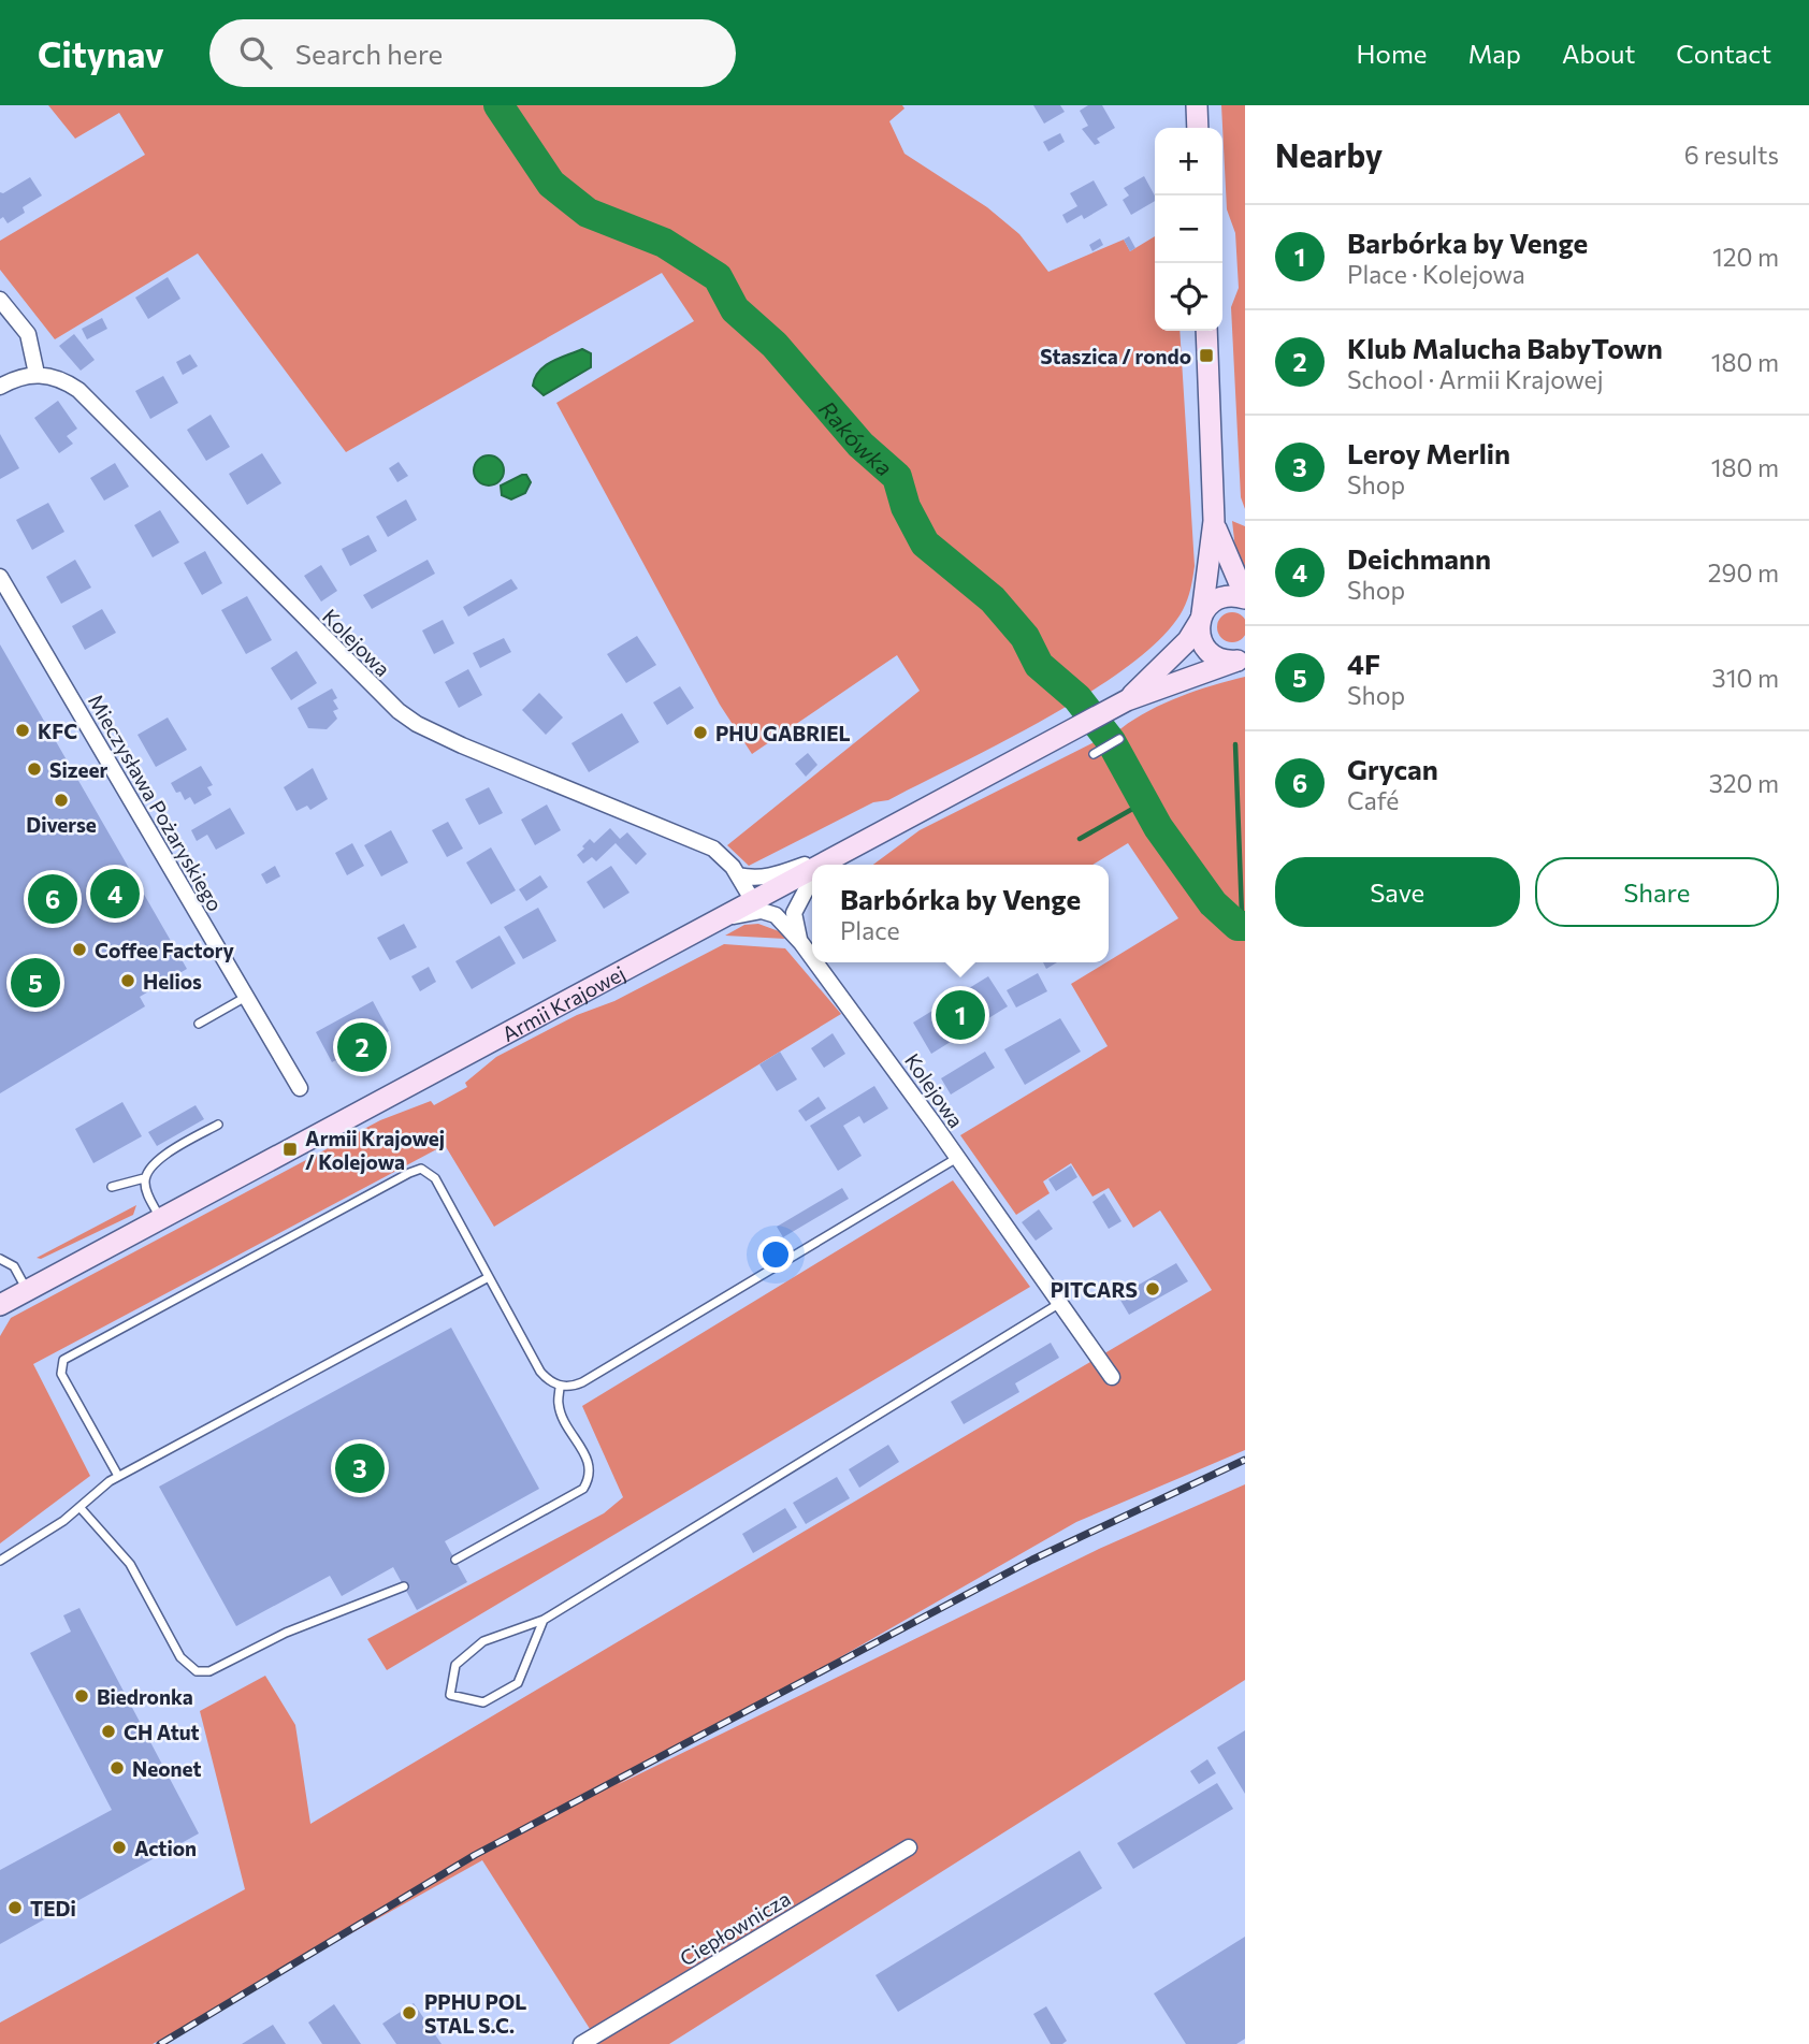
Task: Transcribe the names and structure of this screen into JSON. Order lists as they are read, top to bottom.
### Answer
{
  "streets": {
    "street": [
      "Kolejowa",
      "Mieczysława Pożaryskiego",
      "Armii Krajowej",
      "Ciepłownicza"
    ]
  },
  "crossings": [
    ["Kolejowa", "Armii Krajowej"]
  ],
  "water": ["Rakówka"],
  "places": {
    "transit": ["Staszica / rondo", "Armii Krajowej / Kolejowa"],
    "other": [
      "KFC",
      "PHU GABRIEL",
      "Sizeer",
      "Diverse",
      "Coffee Factory",
      "Helios",
      "PITCARS",
      "Biedronka",
      "CH Atut",
      "Neonet",
      "Action",
      "TEDi",
      "PPHU POL STAL S.C."
    ]
  },
  "page": {
    "header": "Citynav",
    "search": "Search here",
    "nav": [
      "Home",
      "Map",
      "About",
      "Contact"
    ],
    "heading": ["Nearby", "6 results"],
    "map_buttons": ["+", "−"],
    "list": [
      {
        "mark": "1",
        "name": "Barbórka by Venge",
        "note": "Place · Kolejowa",
        "value": "120 m"
      },
      {
        "mark": "2",
        "name": "Klub Malucha BabyTown",
        "note": "School · Armii Krajowej",
        "value": "180 m"
      },
      {
        "mark": "3",
        "name": "Leroy Merlin",
        "note": "Shop",
        "value": "180 m"
      },
      {
        "mark": "4",
        "name": "Deichmann",
        "note": "Shop",
        "value": "290 m"
      },
      {
        "mark": "5",
        "name": "4F",
        "note": "Shop",
        "value": "310 m"
      },
      {
        "mark": "6",
        "name": "Grycan",
        "note": "Café",
        "value": "320 m"
      }
    ],
    "buttons": ["Save", "Share"],
    "popup": ["Barbórka by Venge", "Place"],
    "pins": [
      "4",
      "6",
      "5",
      "1",
      "2",
      "3"
    ]
  }
}
